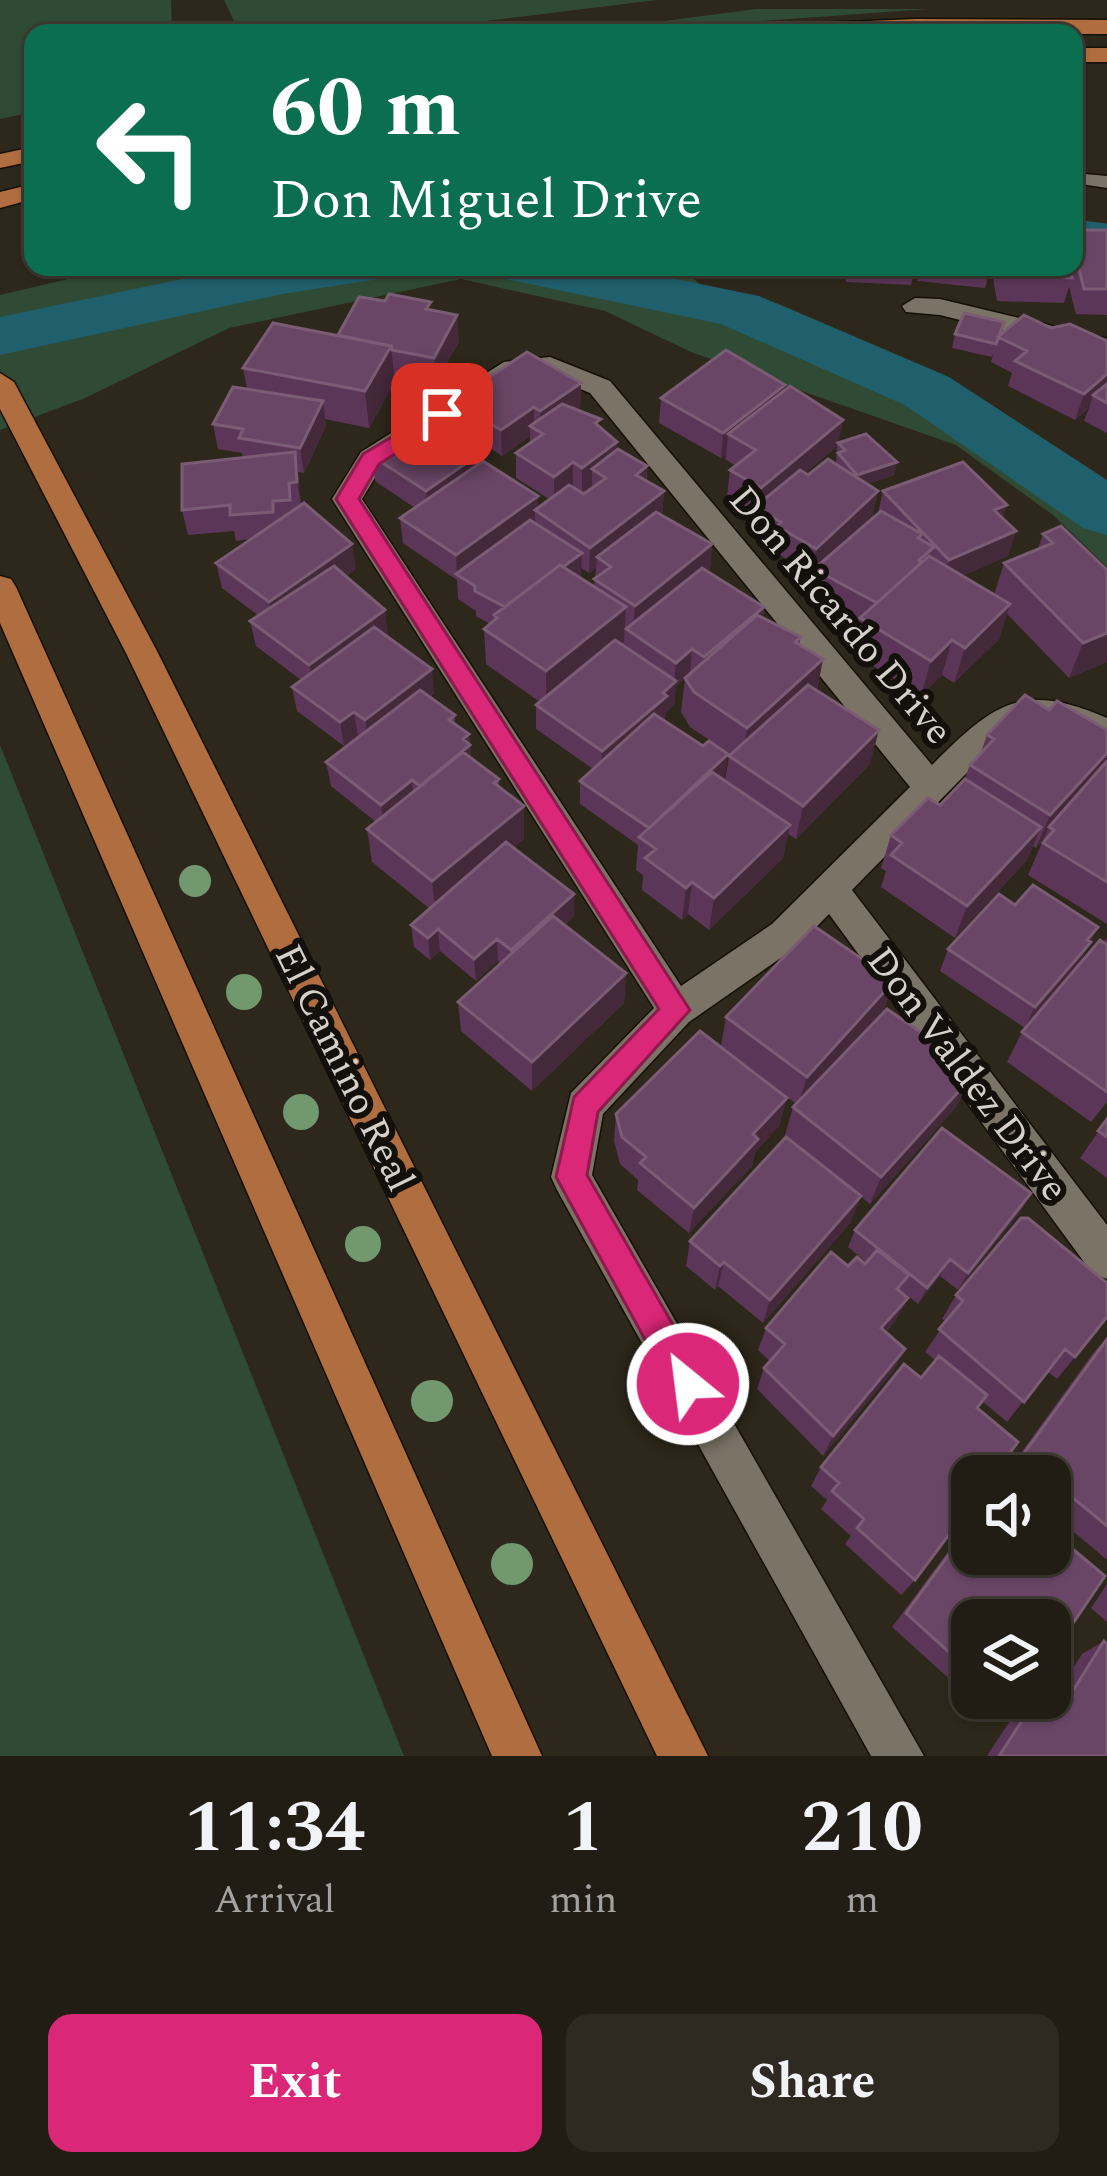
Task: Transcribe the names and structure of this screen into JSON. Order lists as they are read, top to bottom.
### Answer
{
  "streets": {
    "main road": ["El Camino Real"],
    "street": ["Don Ricardo Drive", "Don Valdez Drive"]
  },
  "page": {
    "turn": ["60 m", "Don Miguel Drive"],
    "eta": [
      "11:34",
      "Arrival",
      "1",
      "min",
      "210",
      "m"
    ],
    "buttons": ["Exit", "Share"]
  }
}
